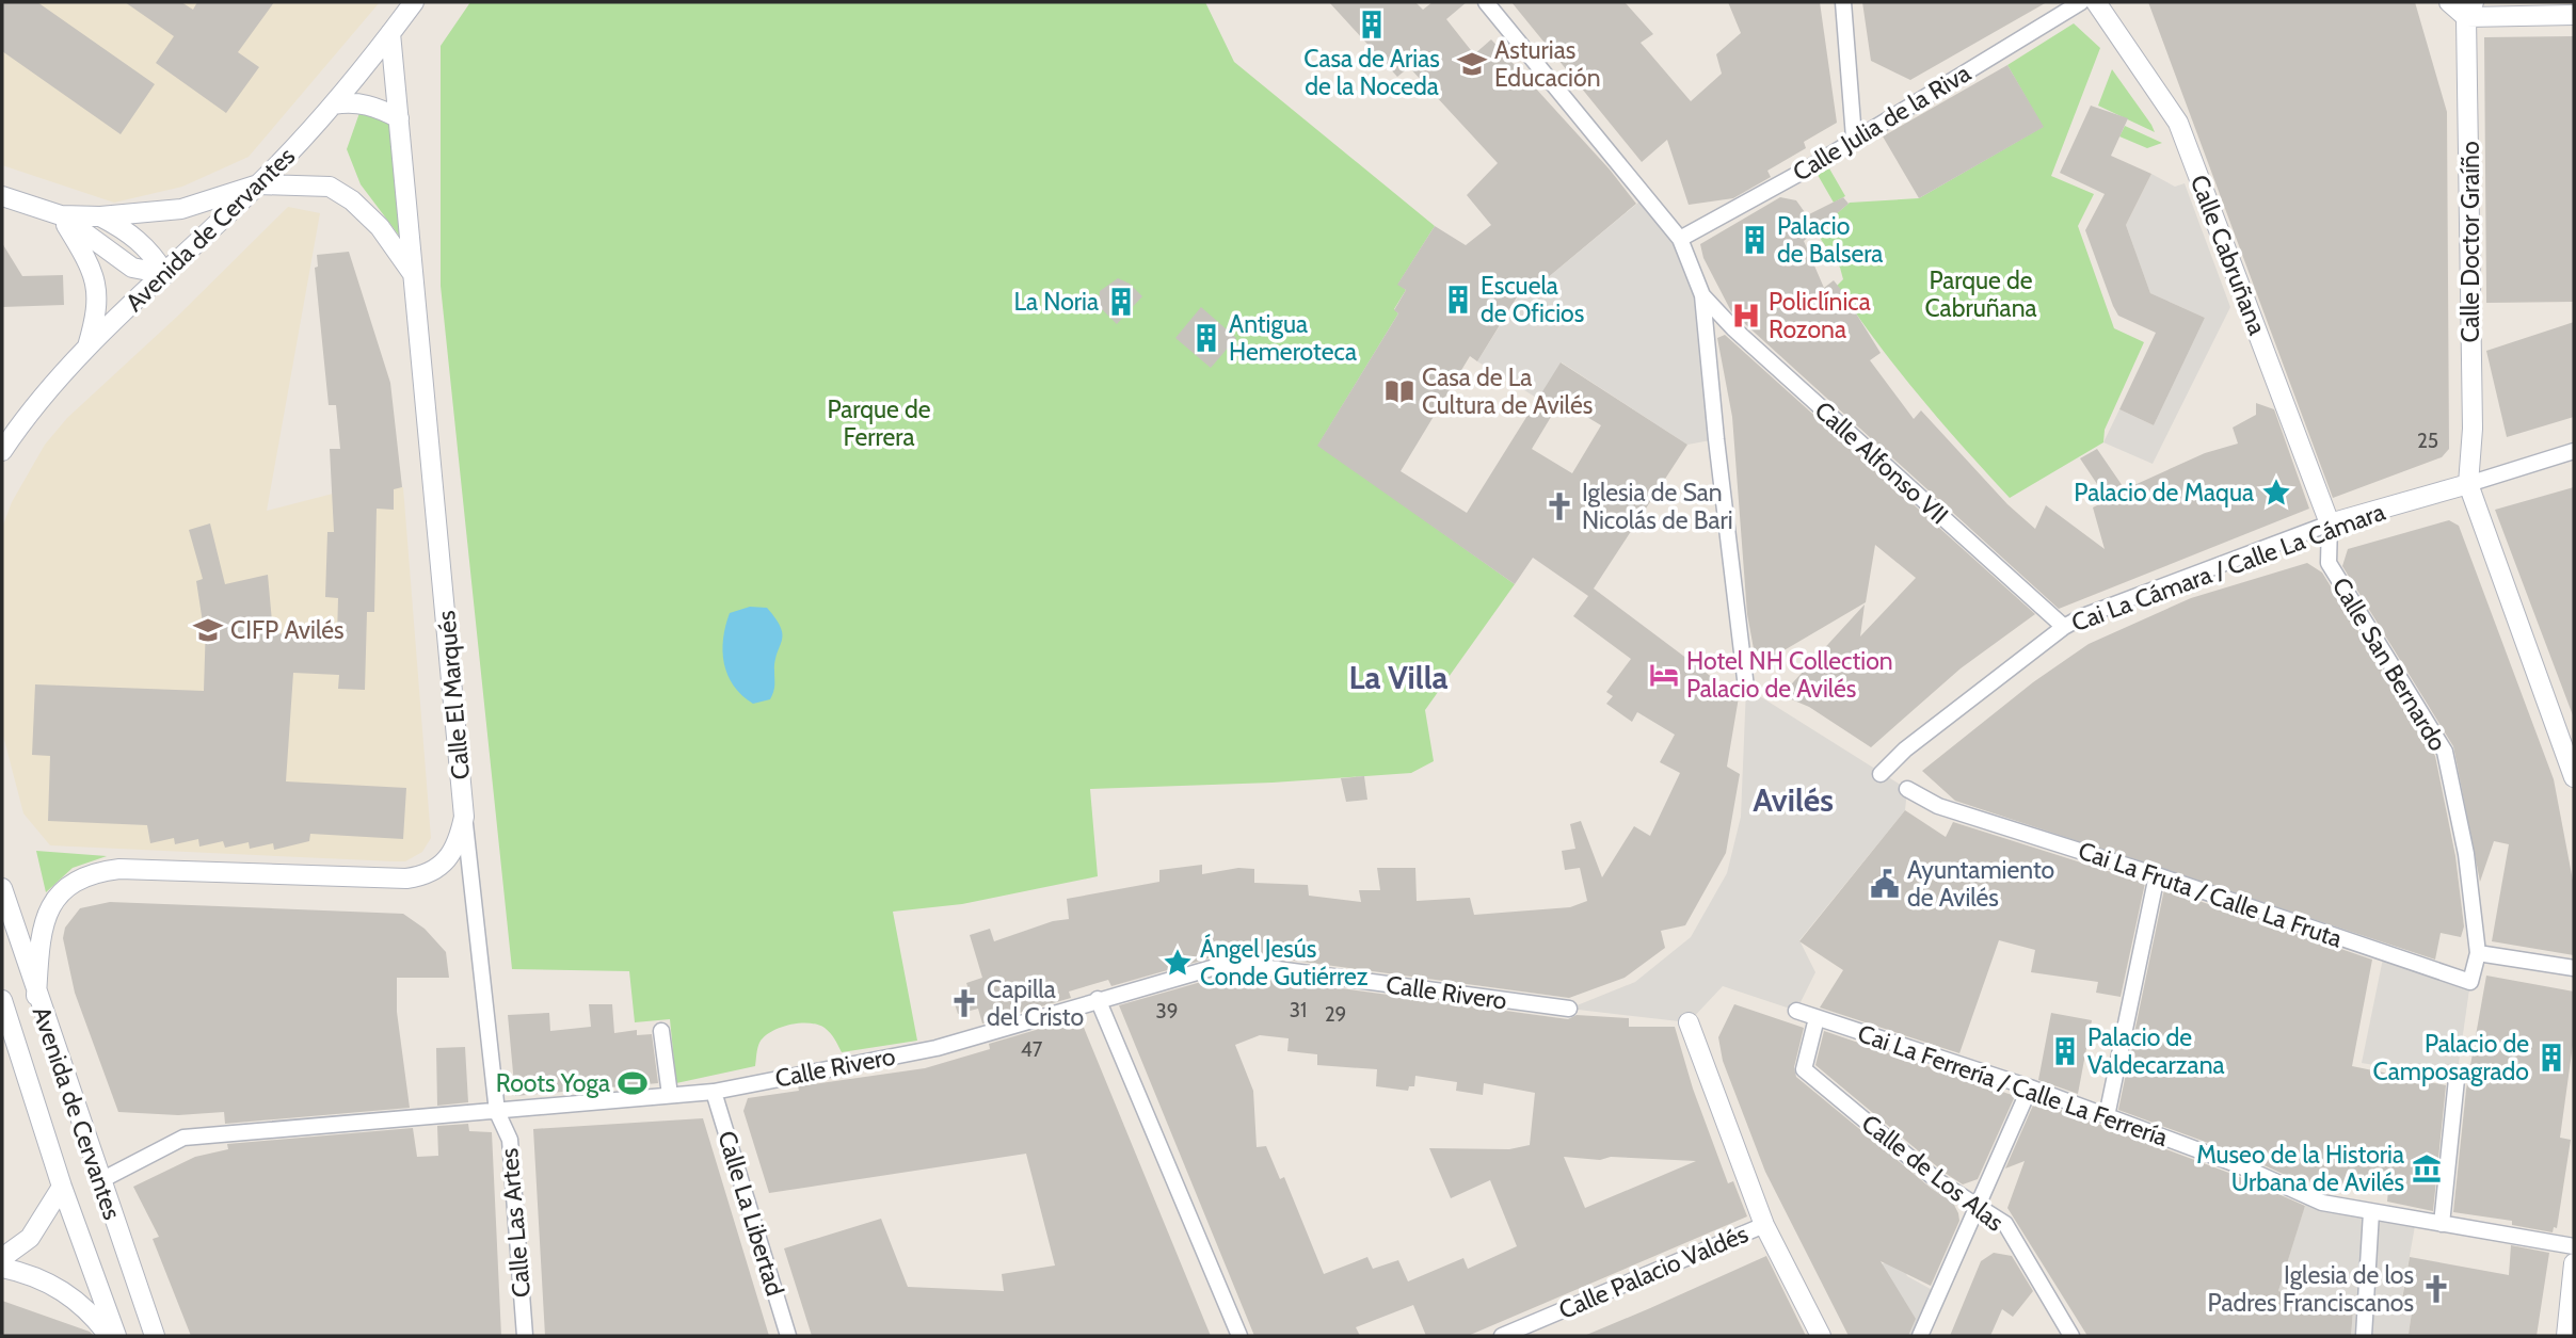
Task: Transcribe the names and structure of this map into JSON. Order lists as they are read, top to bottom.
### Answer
{
  "streets": {
    "street": [
      "Calle Julia de la Riva",
      "Avenida de Cervantes",
      "Calle Doctor Graíño",
      "Calle Cabruñana",
      "Calle Alfonso VII",
      "Cai La Cámara / Calle La Cámara",
      "Calle San Bernardo",
      "Calle El Marqués",
      "Cai La Fruta / Calle La Fruta",
      "Calle Rivero",
      "Cai La Ferrería / Calle La Ferrería",
      "Calle de Los Alas",
      "Calle La Libertad",
      "Calle Las Artes",
      "Calle Palacio Valdés"
    ]
  },
  "crossings": [
    ["Avenida de Cervantes", "Calle El Marqués"],
    ["Avenida de Cervantes", "Calle Rivero"],
    ["Calle Doctor Graíño", "Cai La Cámara / Calle La Cámara"],
    ["Calle Cabruñana", "Cai La Cámara / Calle La Cámara"],
    ["Calle Cabruñana", "Calle San Bernardo"],
    ["Calle Alfonso VII", "Cai La Cámara / Calle La Cámara"],
    ["Cai La Cámara / Calle La Cámara", "Calle San Bernardo"],
    ["Calle San Bernardo", "Cai La Fruta / Calle La Fruta"],
    ["Calle El Marqués", "Calle Rivero"],
    ["Calle El Marqués", "Calle Las Artes"],
    ["Calle Rivero", "Calle La Libertad"],
    ["Calle Rivero", "Calle Las Artes"],
    ["Cai La Ferrería / Calle La Ferrería", "Calle de Los Alas"]
  ],
  "districts": ["La Villa", "Avilés"],
  "parks": ["Parque de Cabruñana", "Parque de Ferrera"],
  "places": {
    "building": [
      "Casa de Arias de la Noceda",
      "Palacio de Balsera",
      "Escuela de Oficios",
      "La Noria",
      "Antigua Hemeroteca",
      "Palacio de Valdecarzana",
      "Palacio de Camposagrado"
    ],
    "school or university": ["Asturias Educación", "CIFP Avilés"],
    "hospital": ["Policlínica Rozona"],
    "library": ["Casa de La Cultura de Avilés"],
    "place": ["Palacio de Maqua", "Ángel Jesús Conde Gutiérrez"],
    "church": ["Iglesia de San Nicolás de Bari", "Capilla del Cristo", "Iglesia de los Padres Franciscanos"],
    "hotel": ["Hotel NH Collection Palacio de Avilés"],
    "public building": ["Ayuntamiento de Avilés"],
    "sports": ["Roots Yoga"],
    "museum": ["Museo de la Historia Urbana de Avilés"]
  },
  "house_numbers": [
    "25",
    "31",
    "39",
    "29",
    "47"
  ]
}
